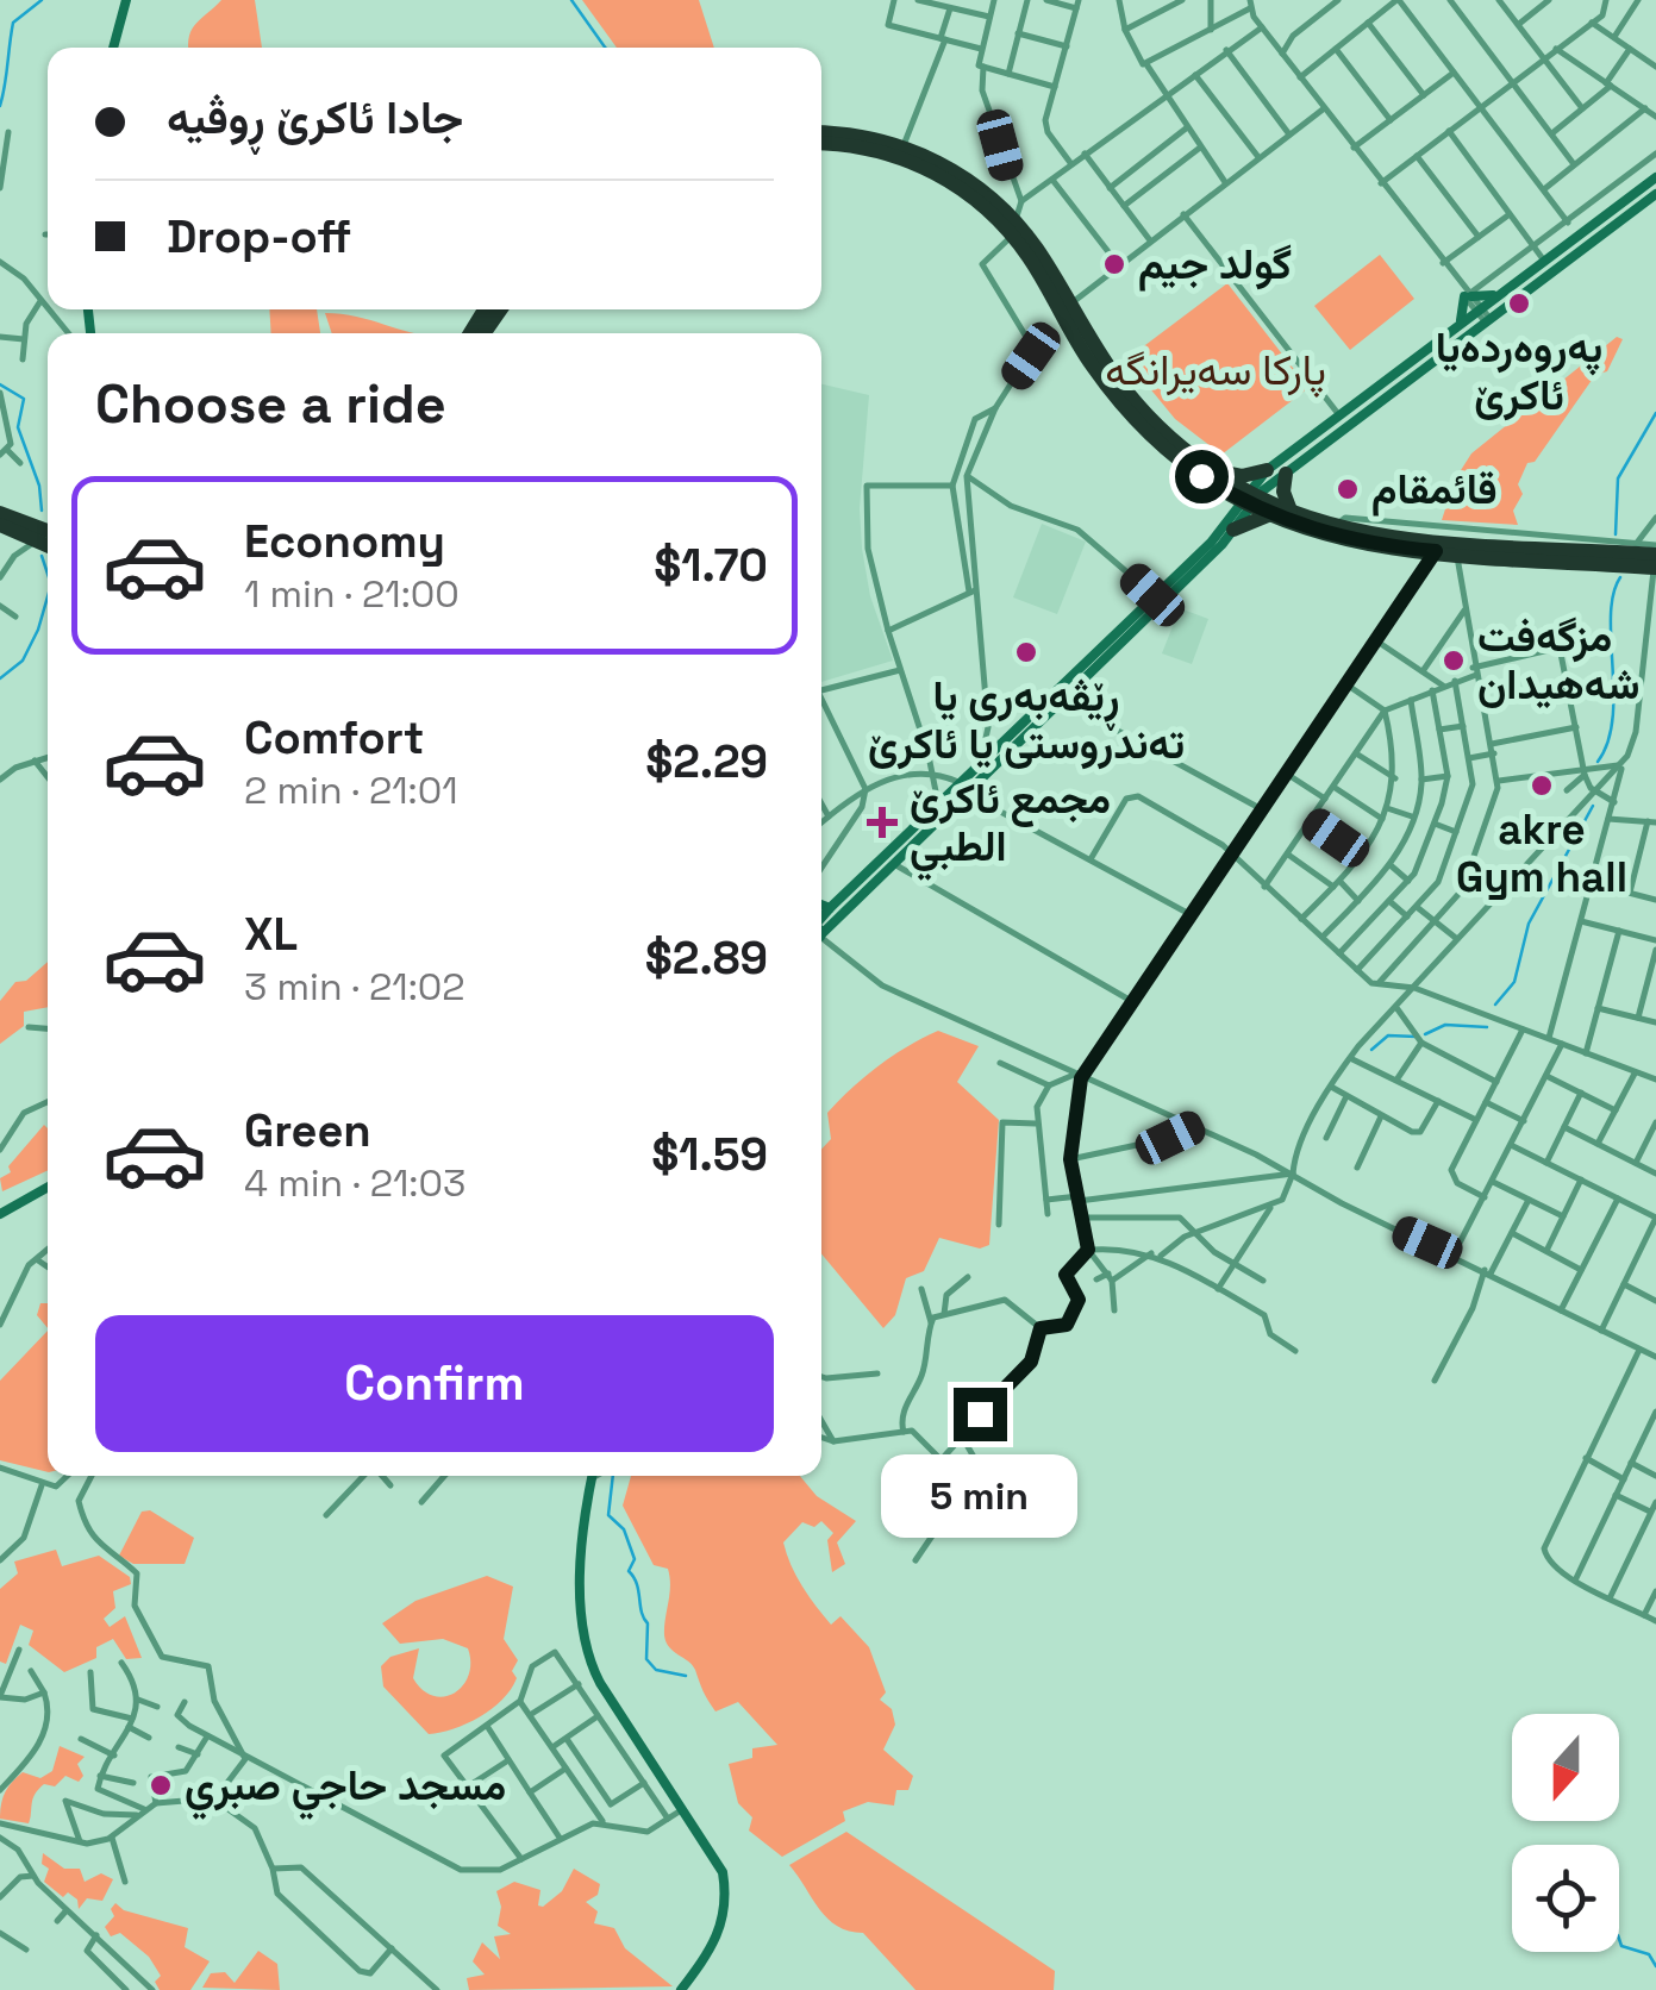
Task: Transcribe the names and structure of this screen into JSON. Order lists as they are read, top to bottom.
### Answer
{
  "parks": ["پارکا سەیرانگه"],
  "places": {
    "other": [
      "گولد جیم",
      "پەروەردەیا ئاكرێ",
      "قائمقام",
      "ڕێڤەبەری یا تەندروستی یا ئاکرێ",
      "مزگەفت شه‌هيدان",
      "akre Gym hall",
      "مسجد حاجي صبري"
    ],
    "health": ["مجمع ئاکرێ الطبي"]
  },
  "north": "bottom",
  "page": {
    "banner": ["جادا ئاکرێ ڕوڤیە", "Drop-off"],
    "heading": "Choose a ride",
    "list": [
      {
        "name": "Economy",
        "note": "1 min · 21:00",
        "value": "$1.70"
      },
      {
        "name": "Comfort",
        "note": "2 min · 21:01",
        "value": "$2.29"
      },
      {
        "name": "XL",
        "note": "3 min · 21:02",
        "value": "$2.89"
      },
      {
        "name": "Green",
        "note": "4 min · 21:03",
        "value": "$1.59"
      }
    ],
    "buttons": "Confirm",
    "bubble": "5 min"
  }
}
